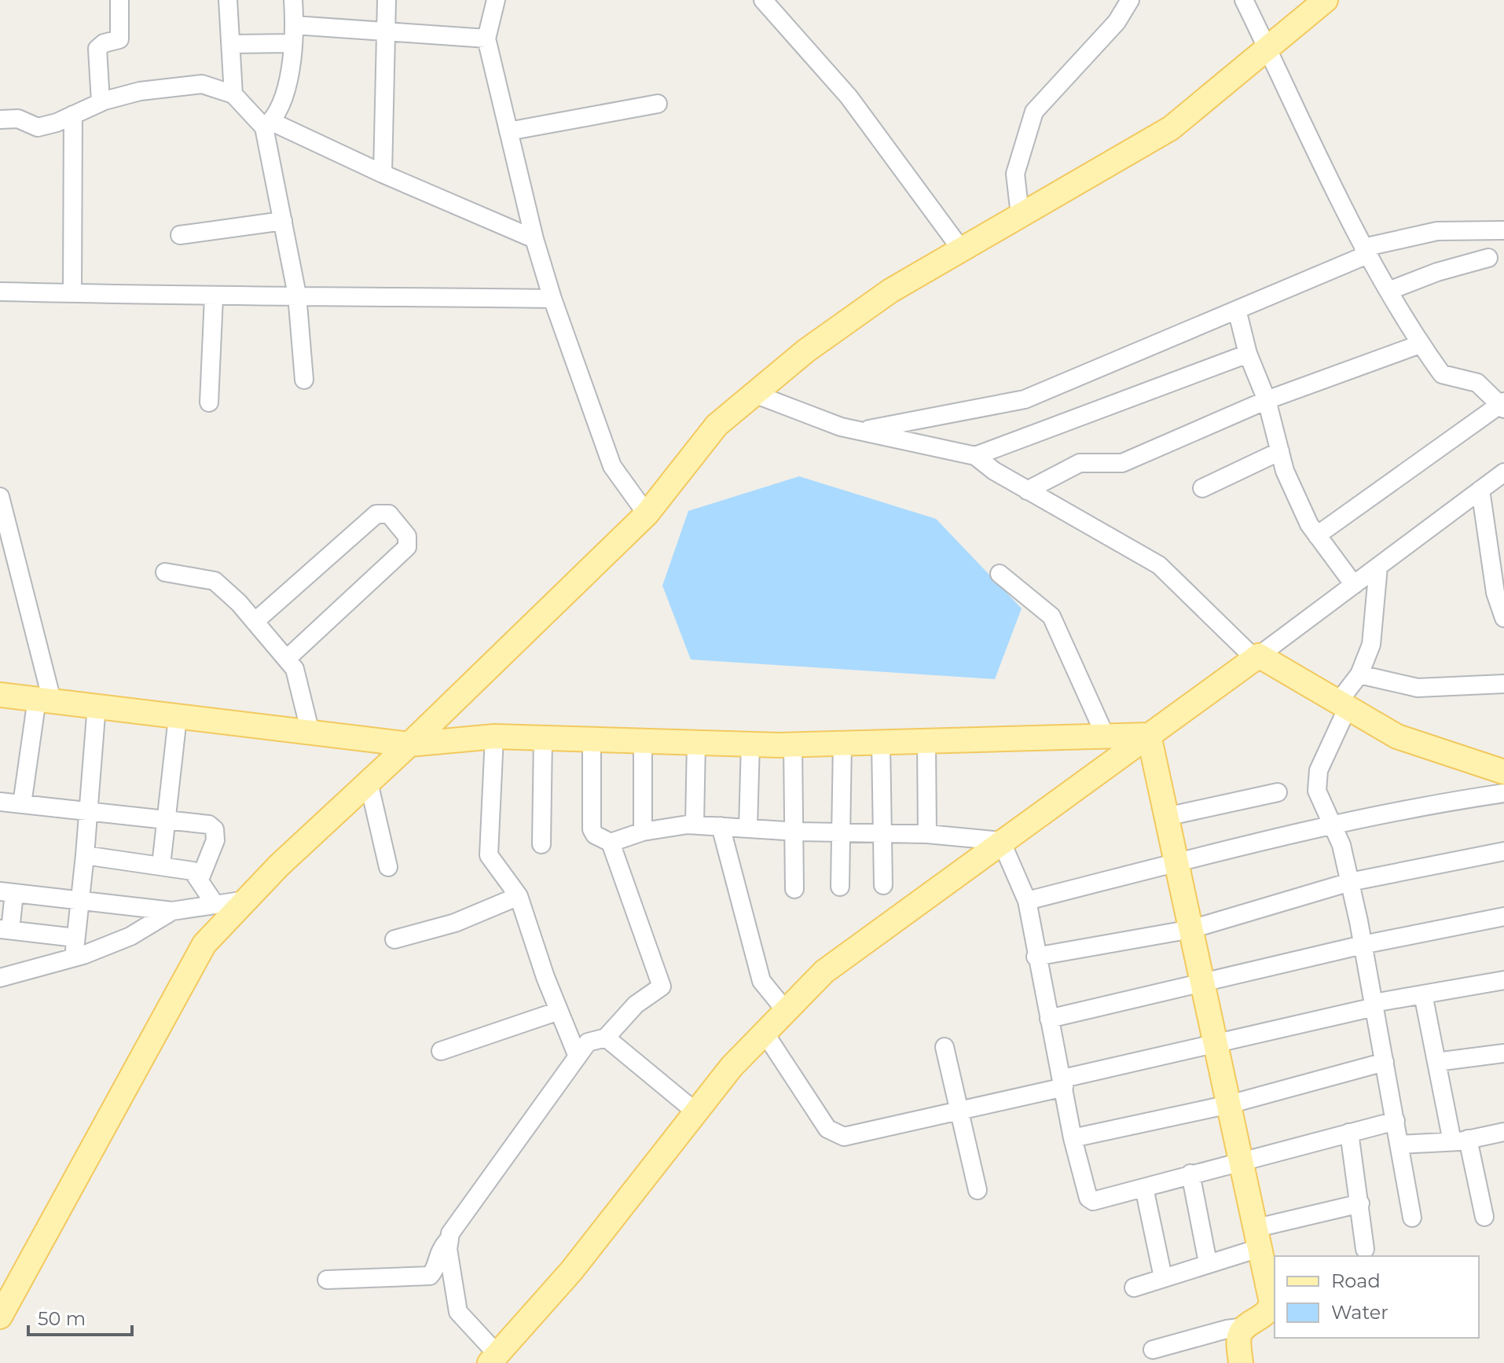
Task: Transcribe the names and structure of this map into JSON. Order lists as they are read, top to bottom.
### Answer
{
  "legend": ["Road", "Water"],
  "scale_bar": "50 m"
}
